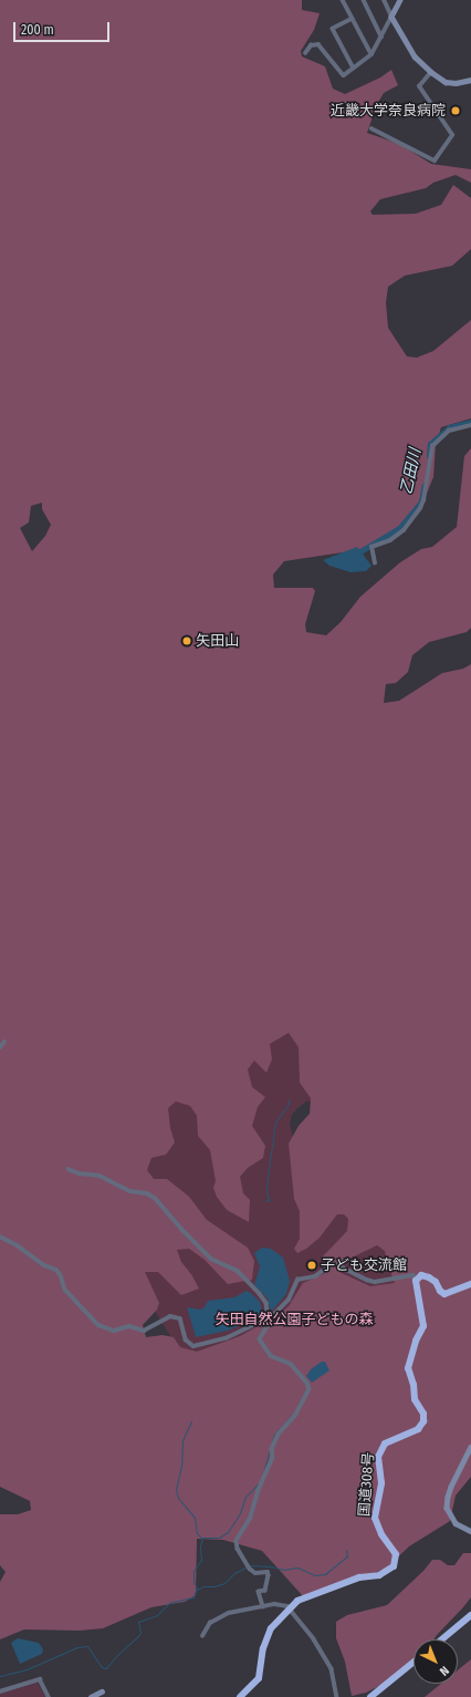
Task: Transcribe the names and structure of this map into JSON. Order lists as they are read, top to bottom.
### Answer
{
  "streets": {
    "highway": ["国道308号"]
  },
  "water": ["乙田川"],
  "parks": ["矢田自然公園子どもの森"],
  "places": ["近畿大学奈良病院", "矢田山", "子ども交流館"],
  "scale_bar": "200 m",
  "north": "bottom right"
}
